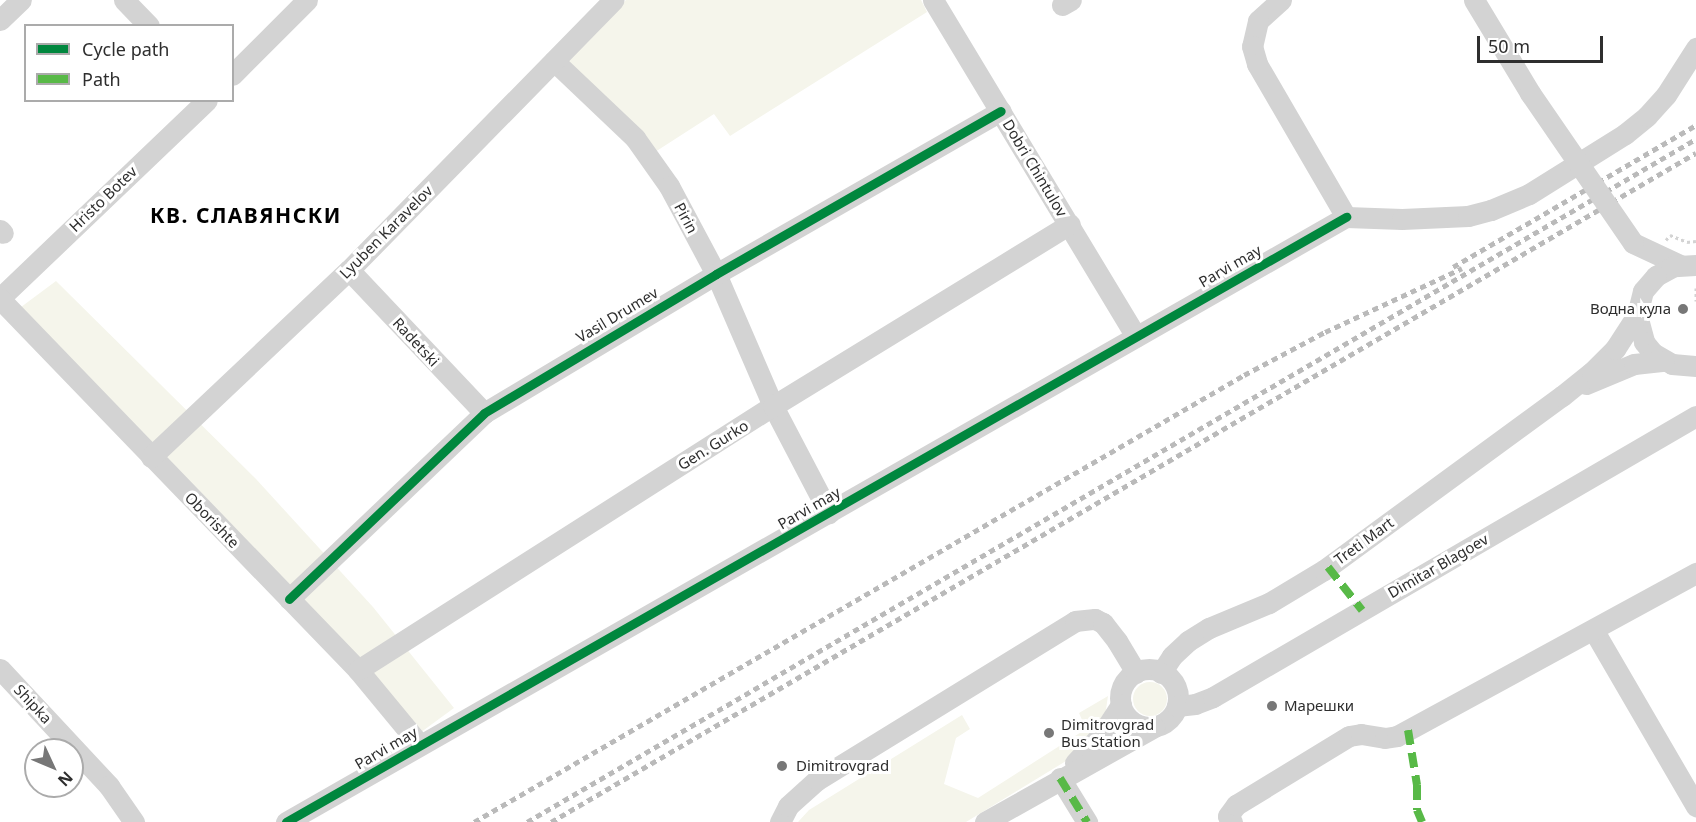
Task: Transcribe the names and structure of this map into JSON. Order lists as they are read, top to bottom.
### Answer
{
  "streets": {
    "street": [
      "Dobri Chintulov",
      "Hristo Botev",
      "Pirin",
      "Lyuben Karavelov",
      "Parvi may",
      "Vasil Drumev",
      "Radetski",
      "Gen. Gurko",
      "Oborishte",
      "Treti Mart",
      "Dimitar Blagoev",
      "Shipka"
    ]
  },
  "crossings": [
    ["Dobri Chintulov", "Parvi may"],
    ["Dobri Chintulov", "Vasil Drumev"],
    ["Dobri Chintulov", "Gen. Gurko"],
    ["Hristo Botev", "Oborishte"],
    ["Pirin", "Lyuben Karavelov"],
    ["Pirin", "Parvi may"],
    ["Pirin", "Vasil Drumev"],
    ["Pirin", "Gen. Gurko"],
    ["Lyuben Karavelov", "Radetski"],
    ["Lyuben Karavelov", "Oborishte"],
    ["Parvi may", "Oborishte"],
    ["Vasil Drumev", "Radetski"],
    ["Vasil Drumev", "Oborishte"],
    ["Gen. Gurko", "Oborishte"],
    ["Treti Mart", "Dimitar Blagoev"]
  ],
  "districts": ["КВ. СЛАВЯНСКИ"],
  "places": [
    "Водна кула",
    "Марешки",
    "Dimitrovgrad Bus Station",
    "Dimitrovgrad"
  ],
  "legend": ["Cycle path", "Path"],
  "scale_bar": "50 m",
  "north": "bottom right"
}
